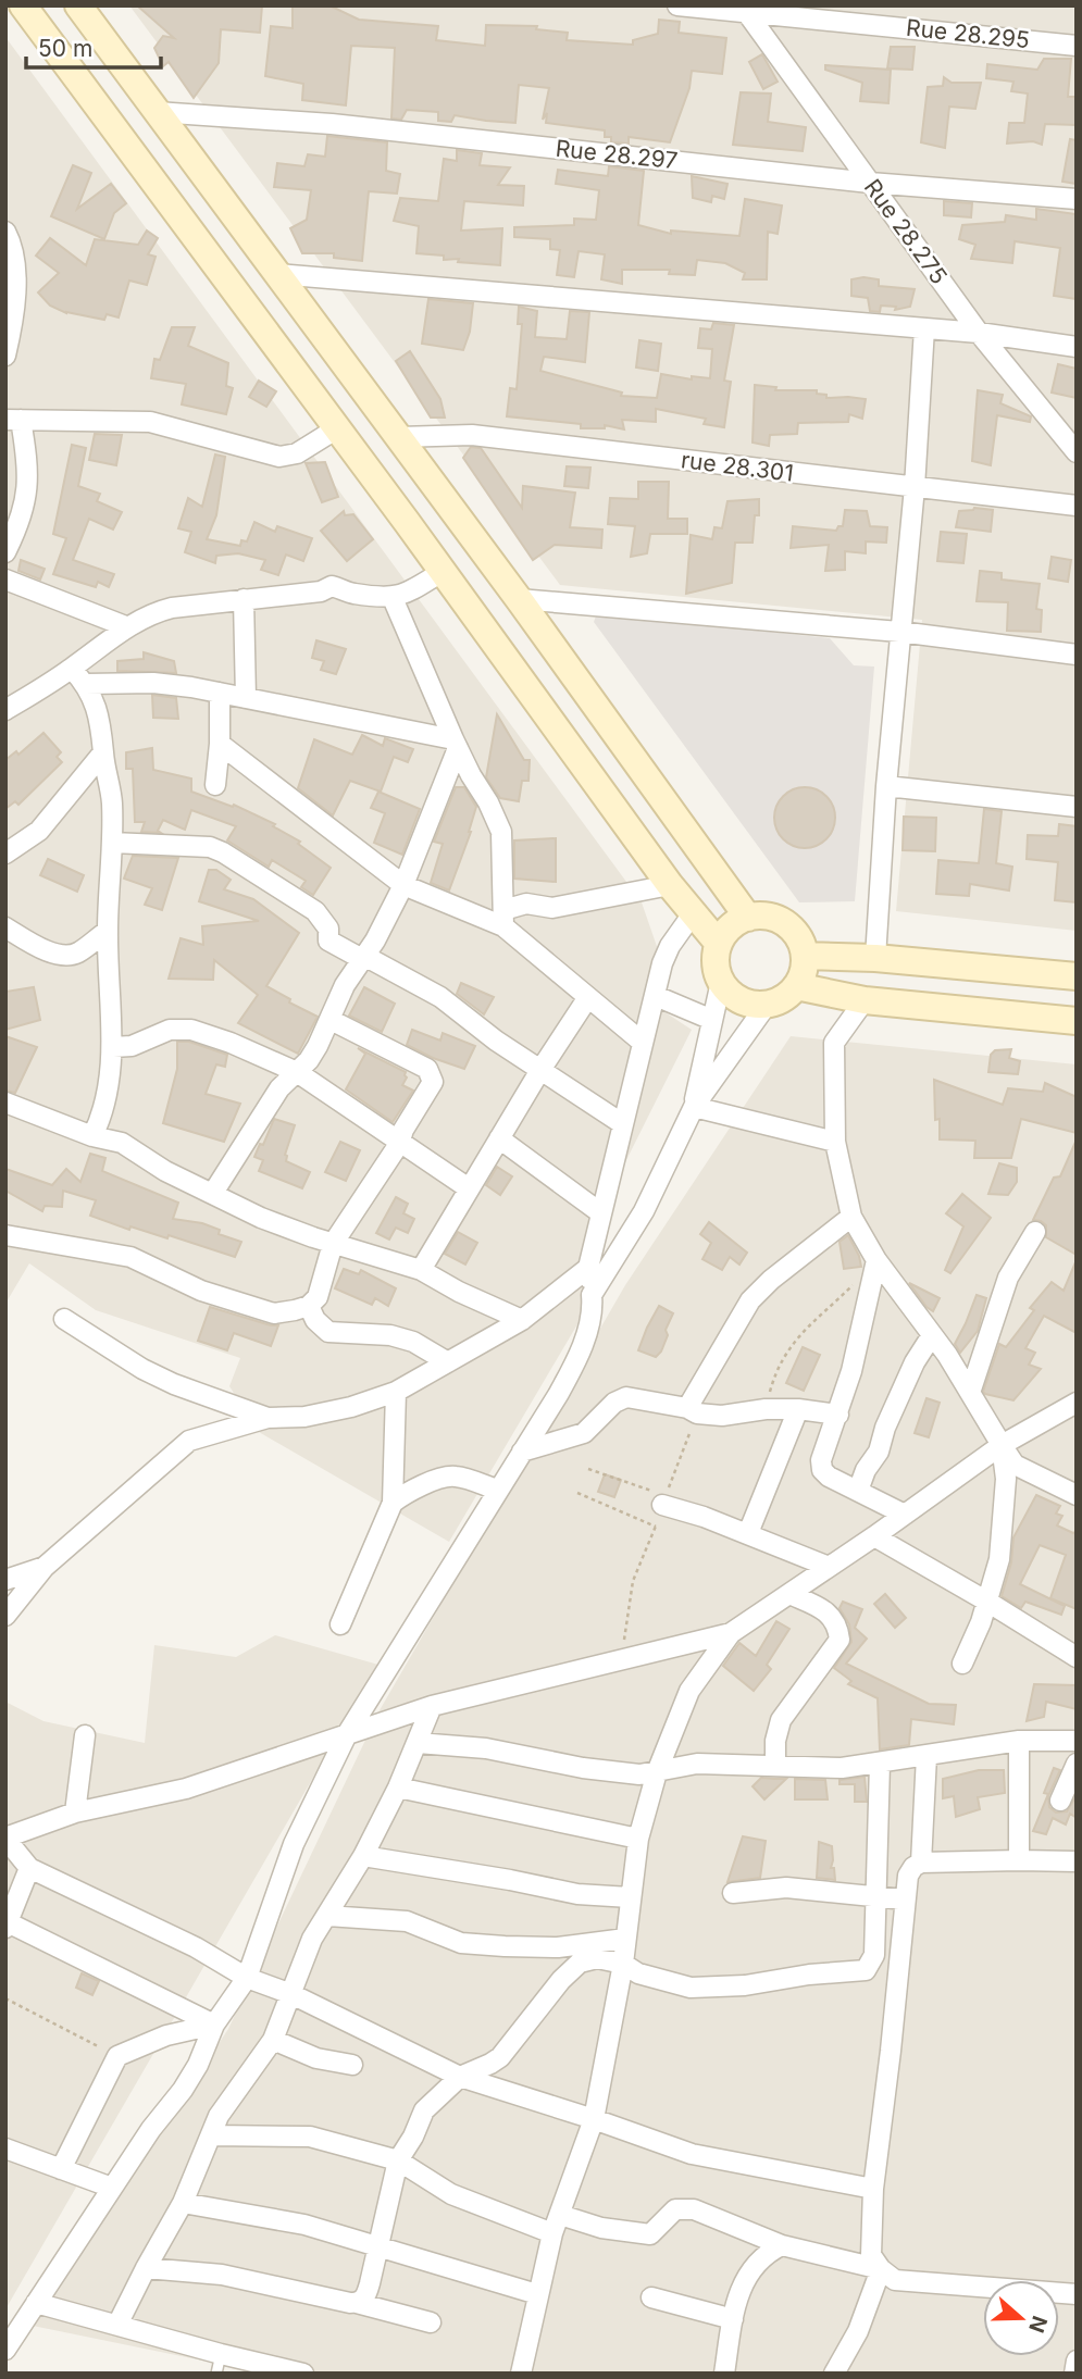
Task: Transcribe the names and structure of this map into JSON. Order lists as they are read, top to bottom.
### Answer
{
  "streets": {
    "street": [
      "Rue 28.295",
      "Rue 28.297",
      "Rue 28.275",
      "rue 28.301"
    ]
  },
  "crossings": [
    ["Rue 28.295", "Rue 28.275"],
    ["Rue 28.297", "Rue 28.275"]
  ],
  "scale_bar": "50 m",
  "north": "right"
}
